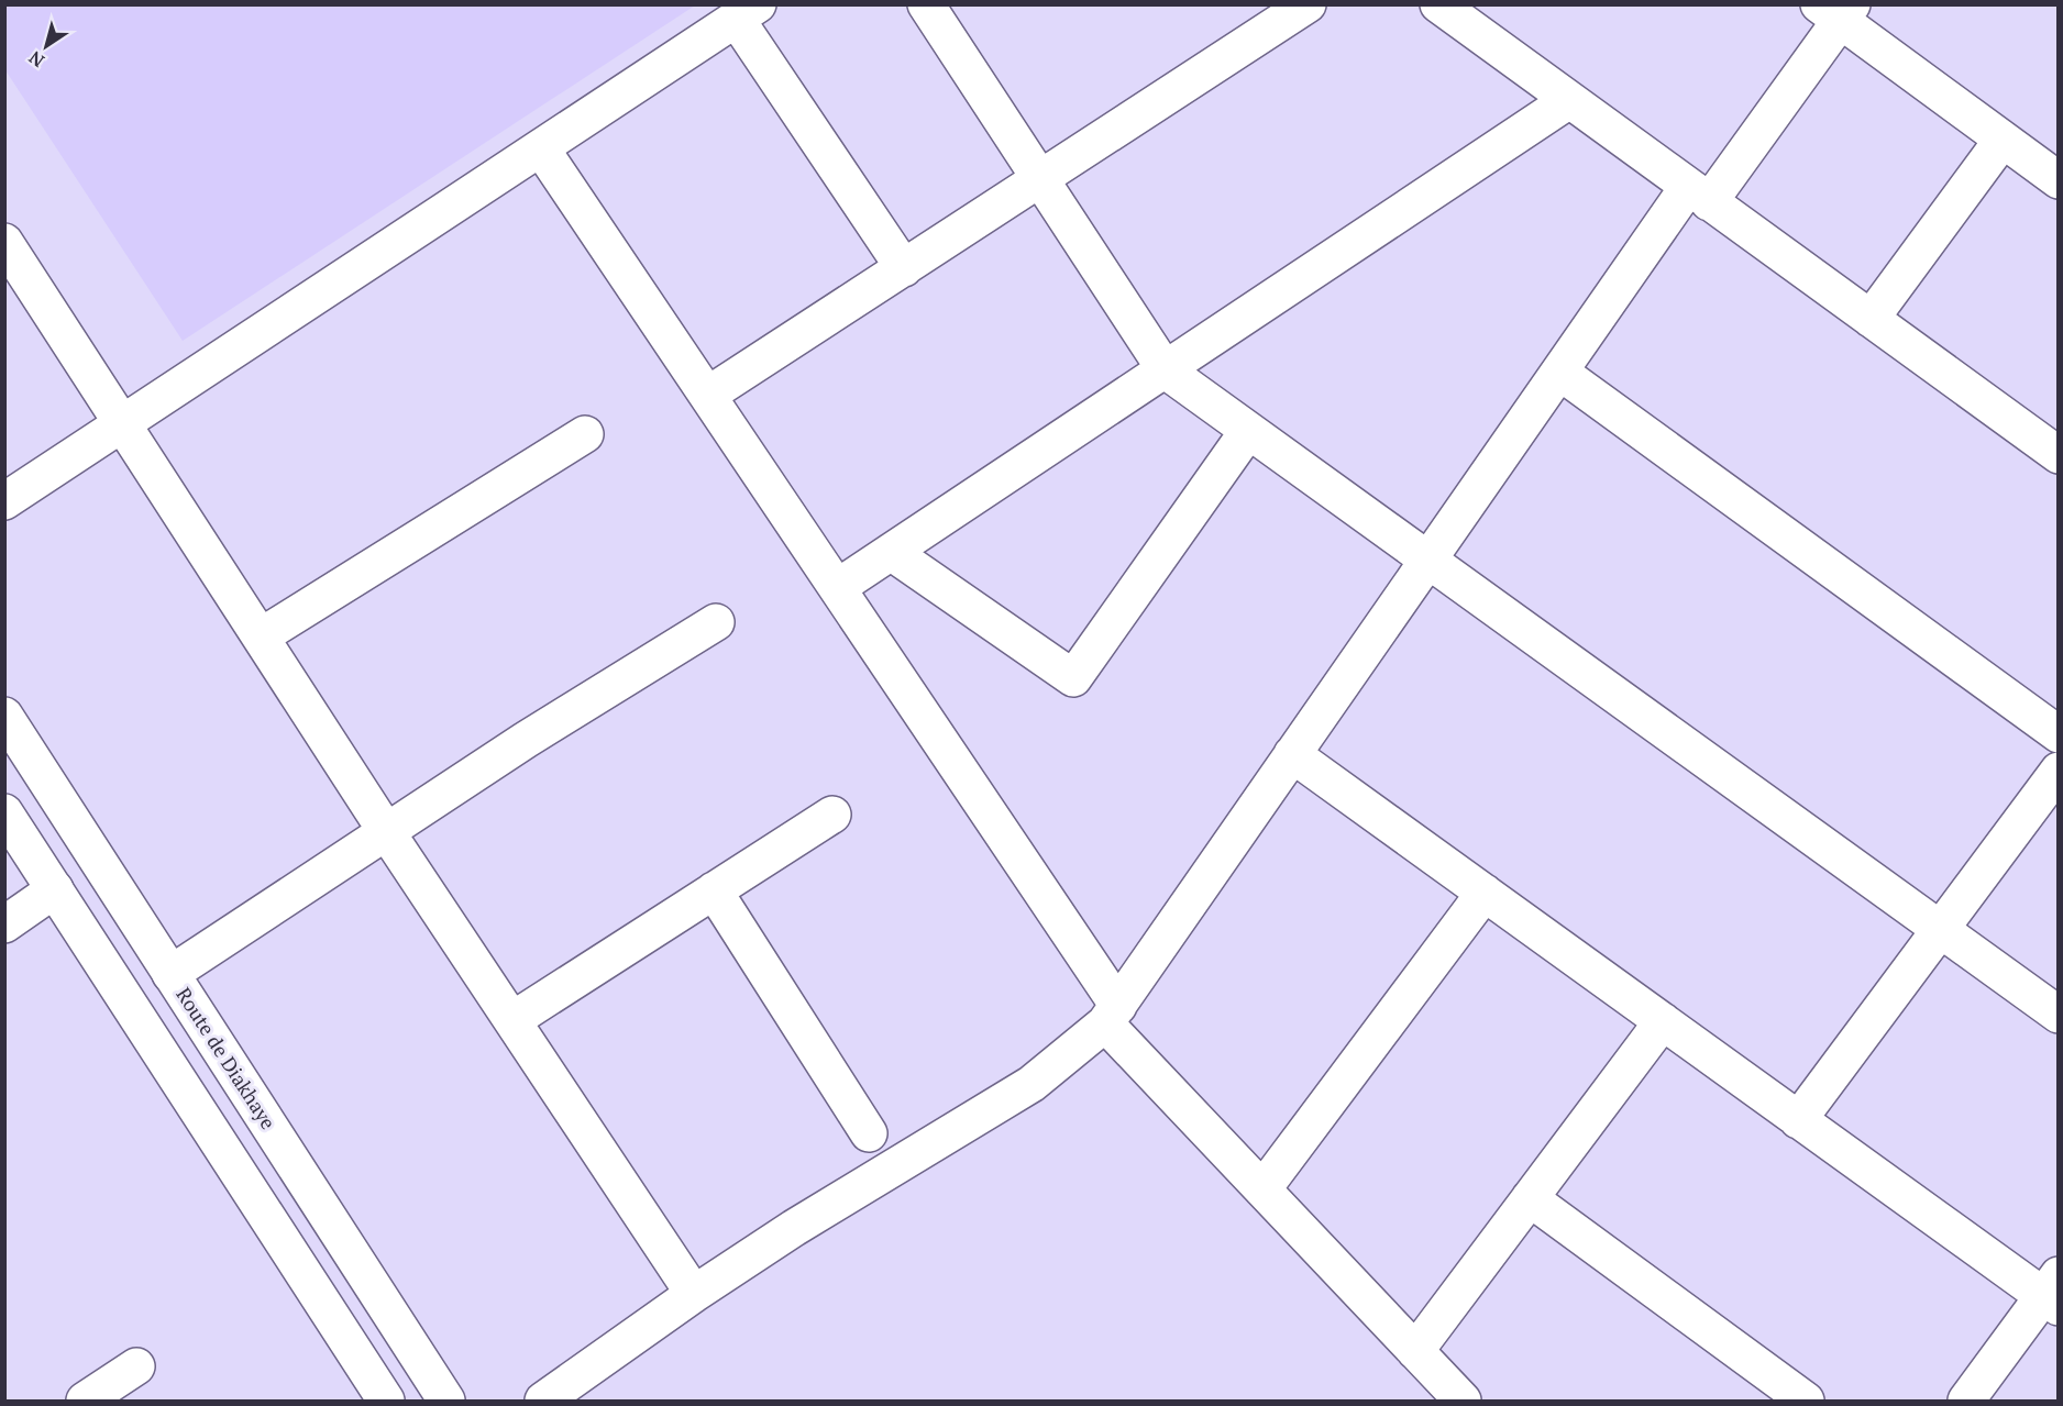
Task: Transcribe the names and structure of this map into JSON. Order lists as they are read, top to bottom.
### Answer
{
  "streets": {
    "street": ["Route de Diakhaye"]
  },
  "north": "bottom left"
}
